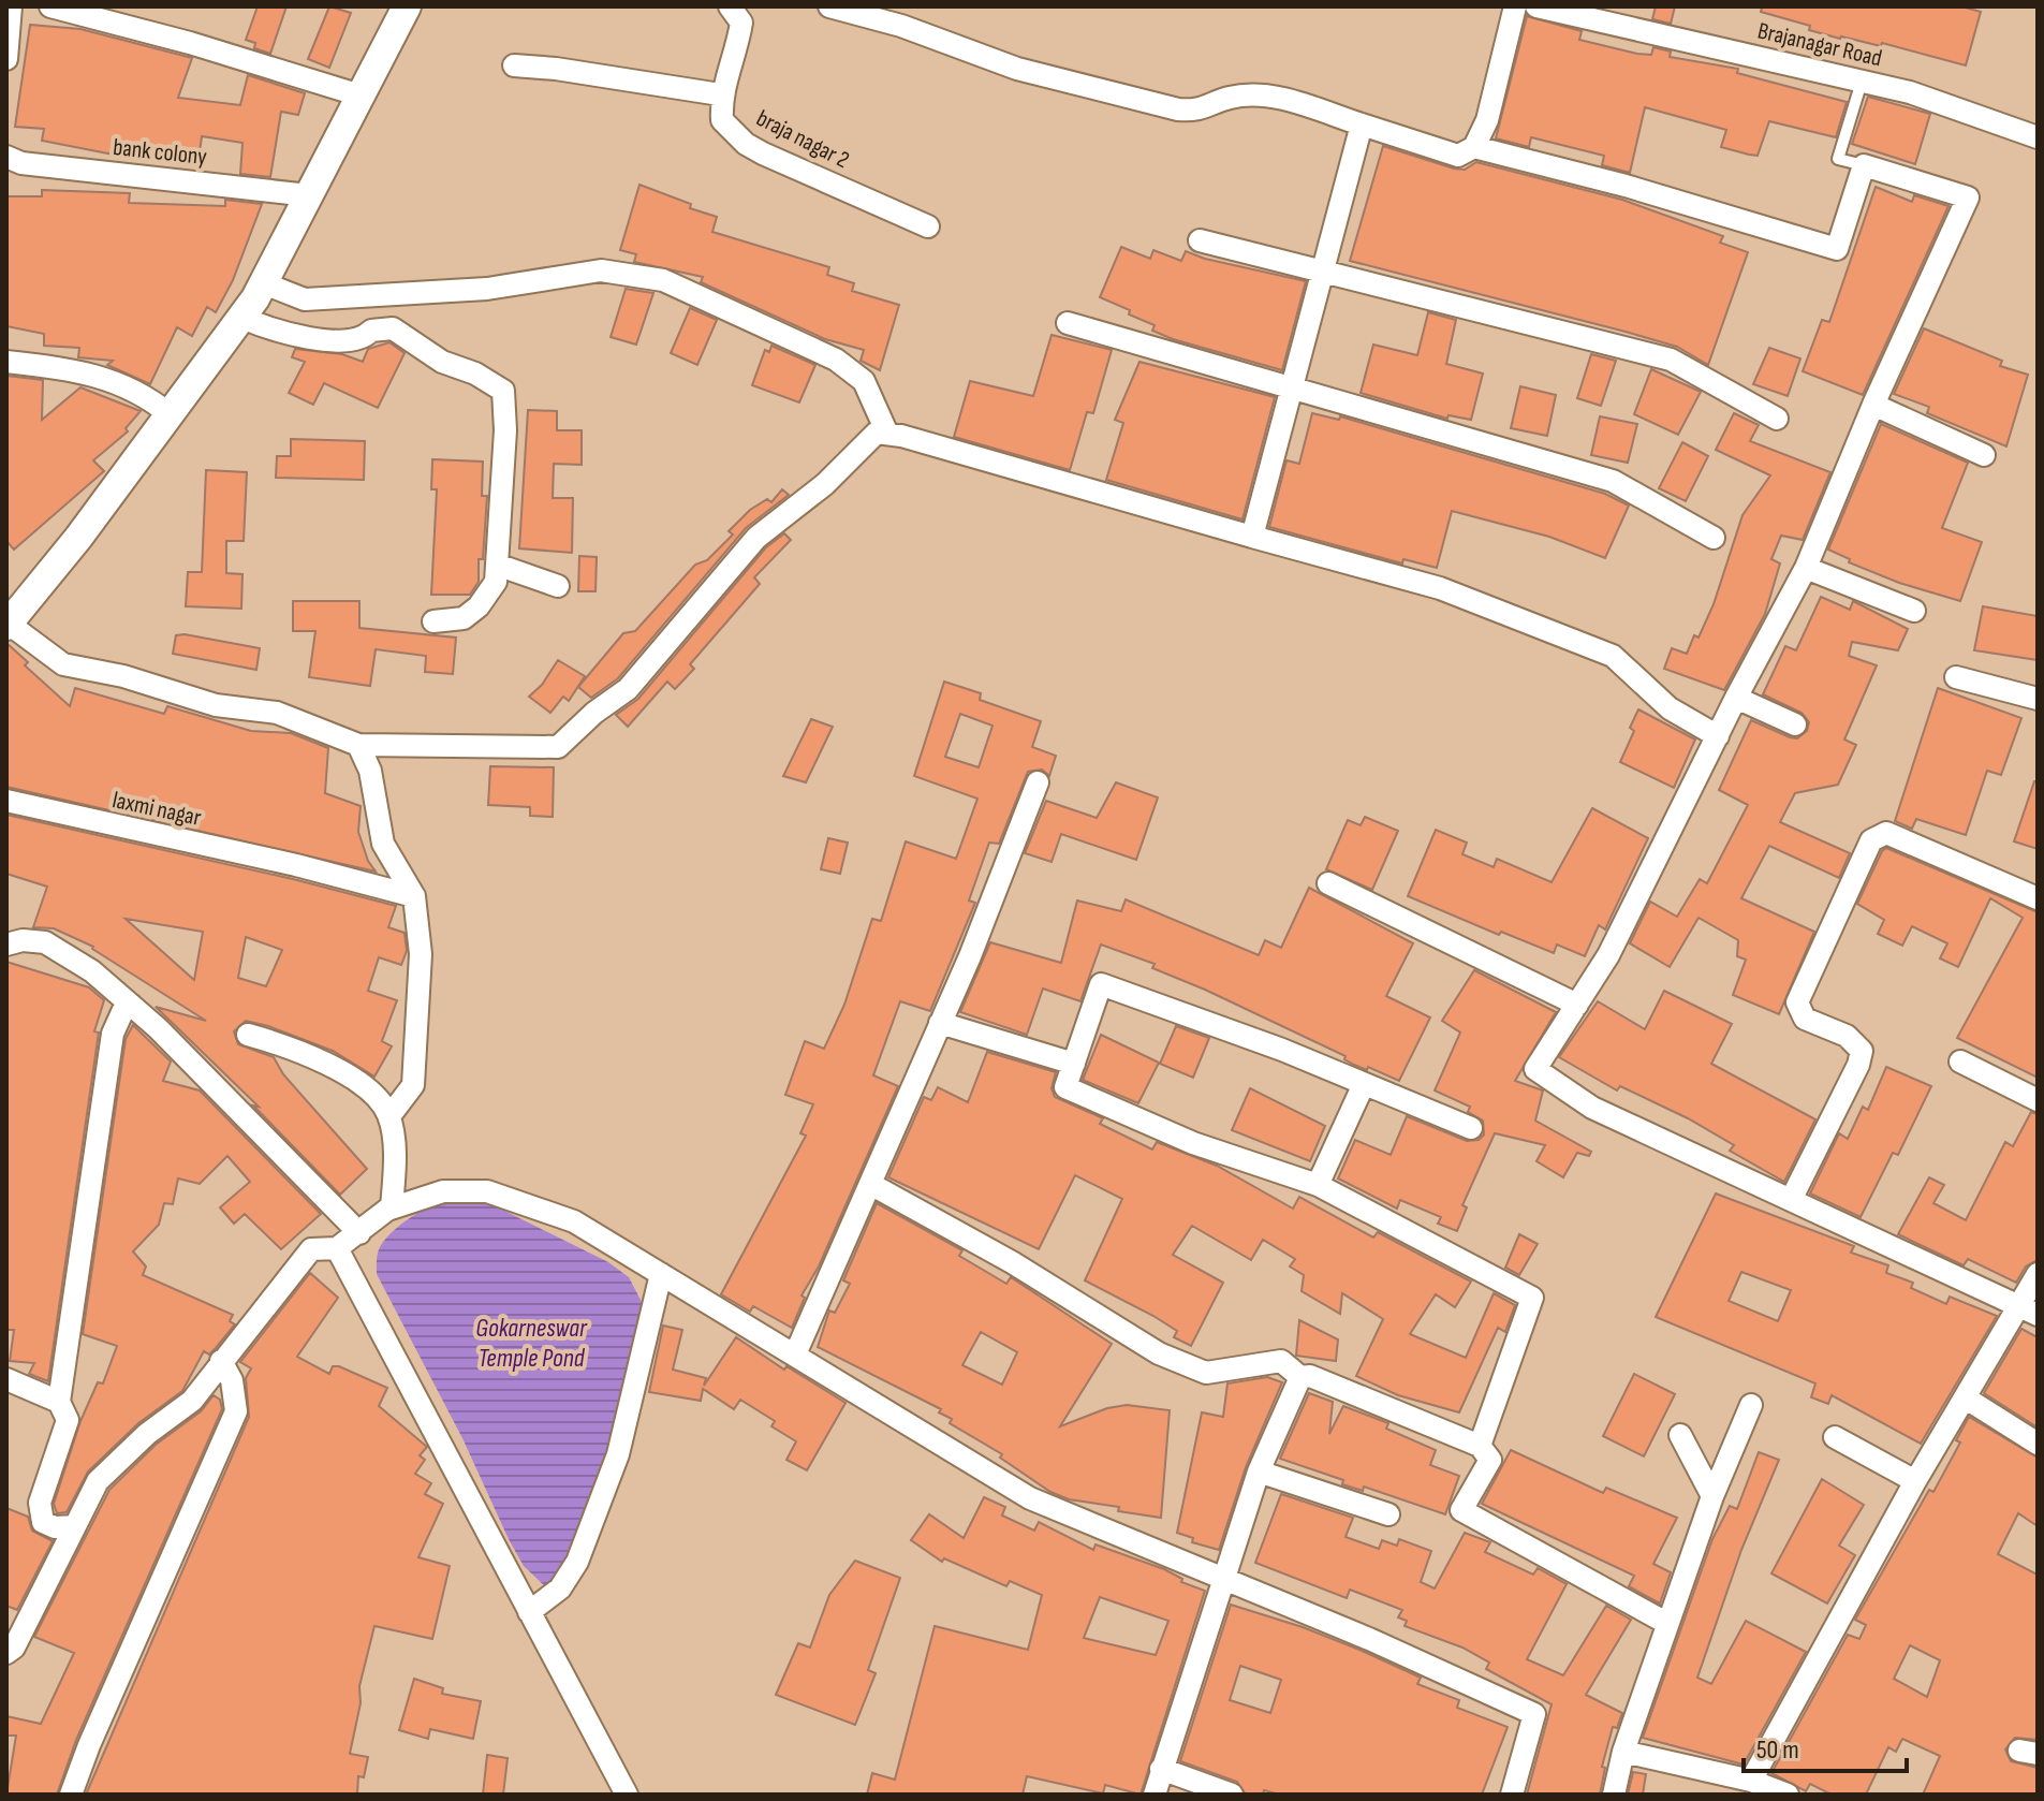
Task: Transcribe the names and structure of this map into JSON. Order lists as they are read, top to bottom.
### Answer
{
  "streets": {
    "street": [
      "Brajanagar Road",
      "braja nagar 2",
      "bank colony",
      "laxmi nagar"
    ]
  },
  "water": ["Gokarneswar Temple Pond"],
  "scale_bar": "50 m"
}
